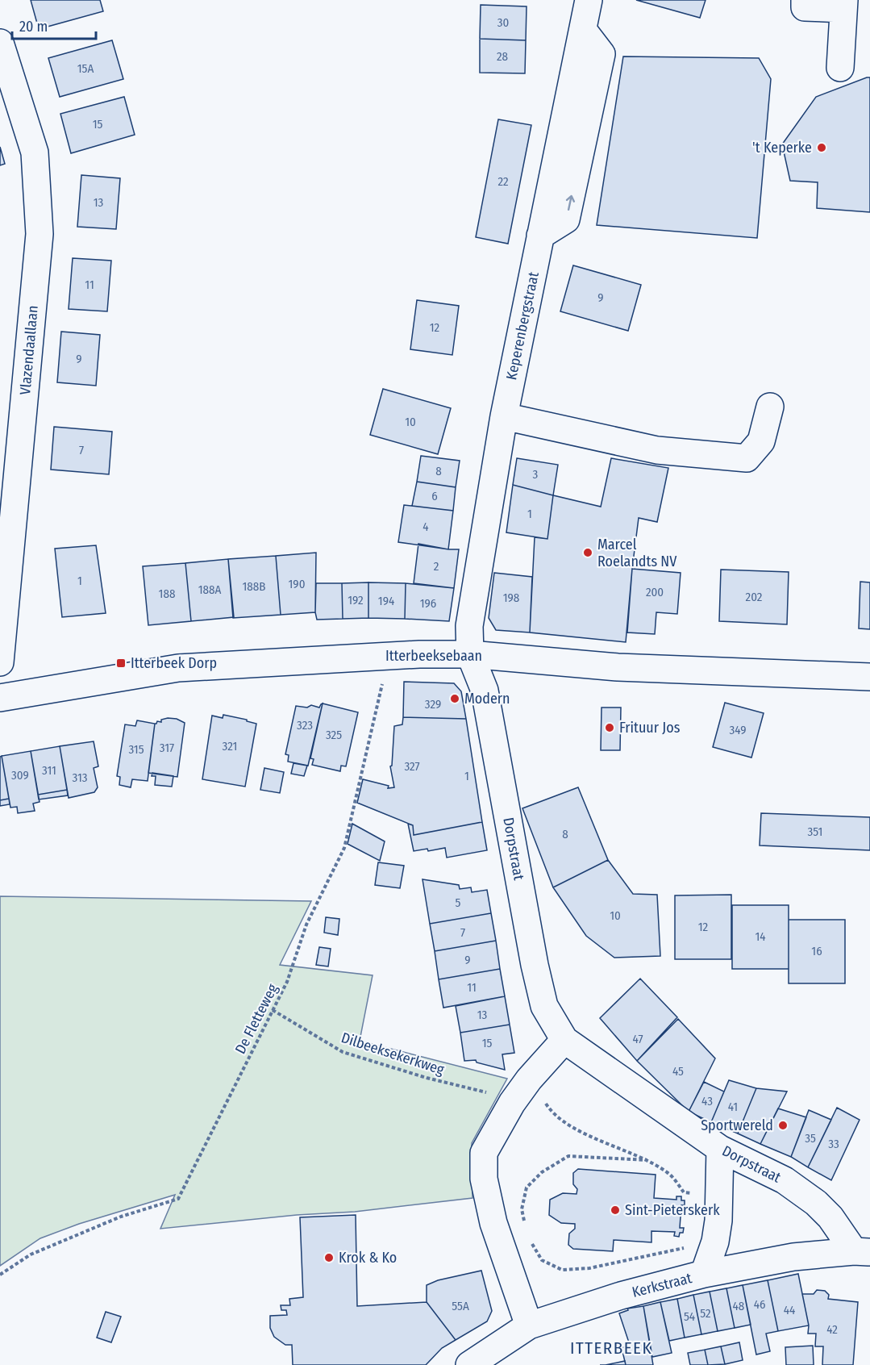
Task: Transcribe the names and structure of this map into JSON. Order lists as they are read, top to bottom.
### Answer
{
  "streets": {
    "street": [
      "Keperenbergstraat",
      "Vlazendaallaan",
      "Itterbeeksebaan",
      "Dorpstraat",
      "Kerkstraat"
    ],
    "path": ["De Fletteweg", "Dilbeeksekerkweg"]
  },
  "crossings": [
    ["Keperenbergstraat", "Itterbeeksebaan"],
    ["Keperenbergstraat", "Dorpstraat"],
    ["Itterbeeksebaan", "Dorpstraat"],
    ["Itterbeeksebaan", "De Fletteweg"],
    ["Dorpstraat", "Kerkstraat"],
    ["De Fletteweg", "Dilbeeksekerkweg"]
  ],
  "districts": ["ITTERBEEK"],
  "places": {
    "other": [
      "'t Keperke",
      "Marcel Roelandts NV",
      "Modern",
      "Frituur Jos",
      "Sportwereld",
      "Sint-Pieterskerk",
      "Krok & Ko"
    ],
    "transit": ["Itterbeek Dorp"]
  },
  "house_numbers": [
    "30",
    "28",
    "15A",
    "15",
    "22",
    "13",
    "11",
    "9",
    "12",
    "9",
    "10",
    "7",
    "8",
    "3",
    "6",
    "1",
    "4",
    "2",
    "1",
    "190",
    "188B",
    "188A",
    "200",
    "188",
    "202",
    "198",
    "192",
    "194",
    "196",
    "329",
    "323",
    "349",
    "325",
    "321",
    "317",
    "315",
    "327",
    "311",
    "309",
    "1",
    "313",
    "351",
    "8",
    "5",
    "10",
    "12",
    "7",
    "14",
    "16",
    "9",
    "11",
    "13",
    "47",
    "15",
    "45",
    "43",
    "41",
    "35",
    "33",
    "46",
    "55A",
    "48",
    "44",
    "52",
    "54",
    "42"
  ],
  "scale_bar": "20 m"
}
